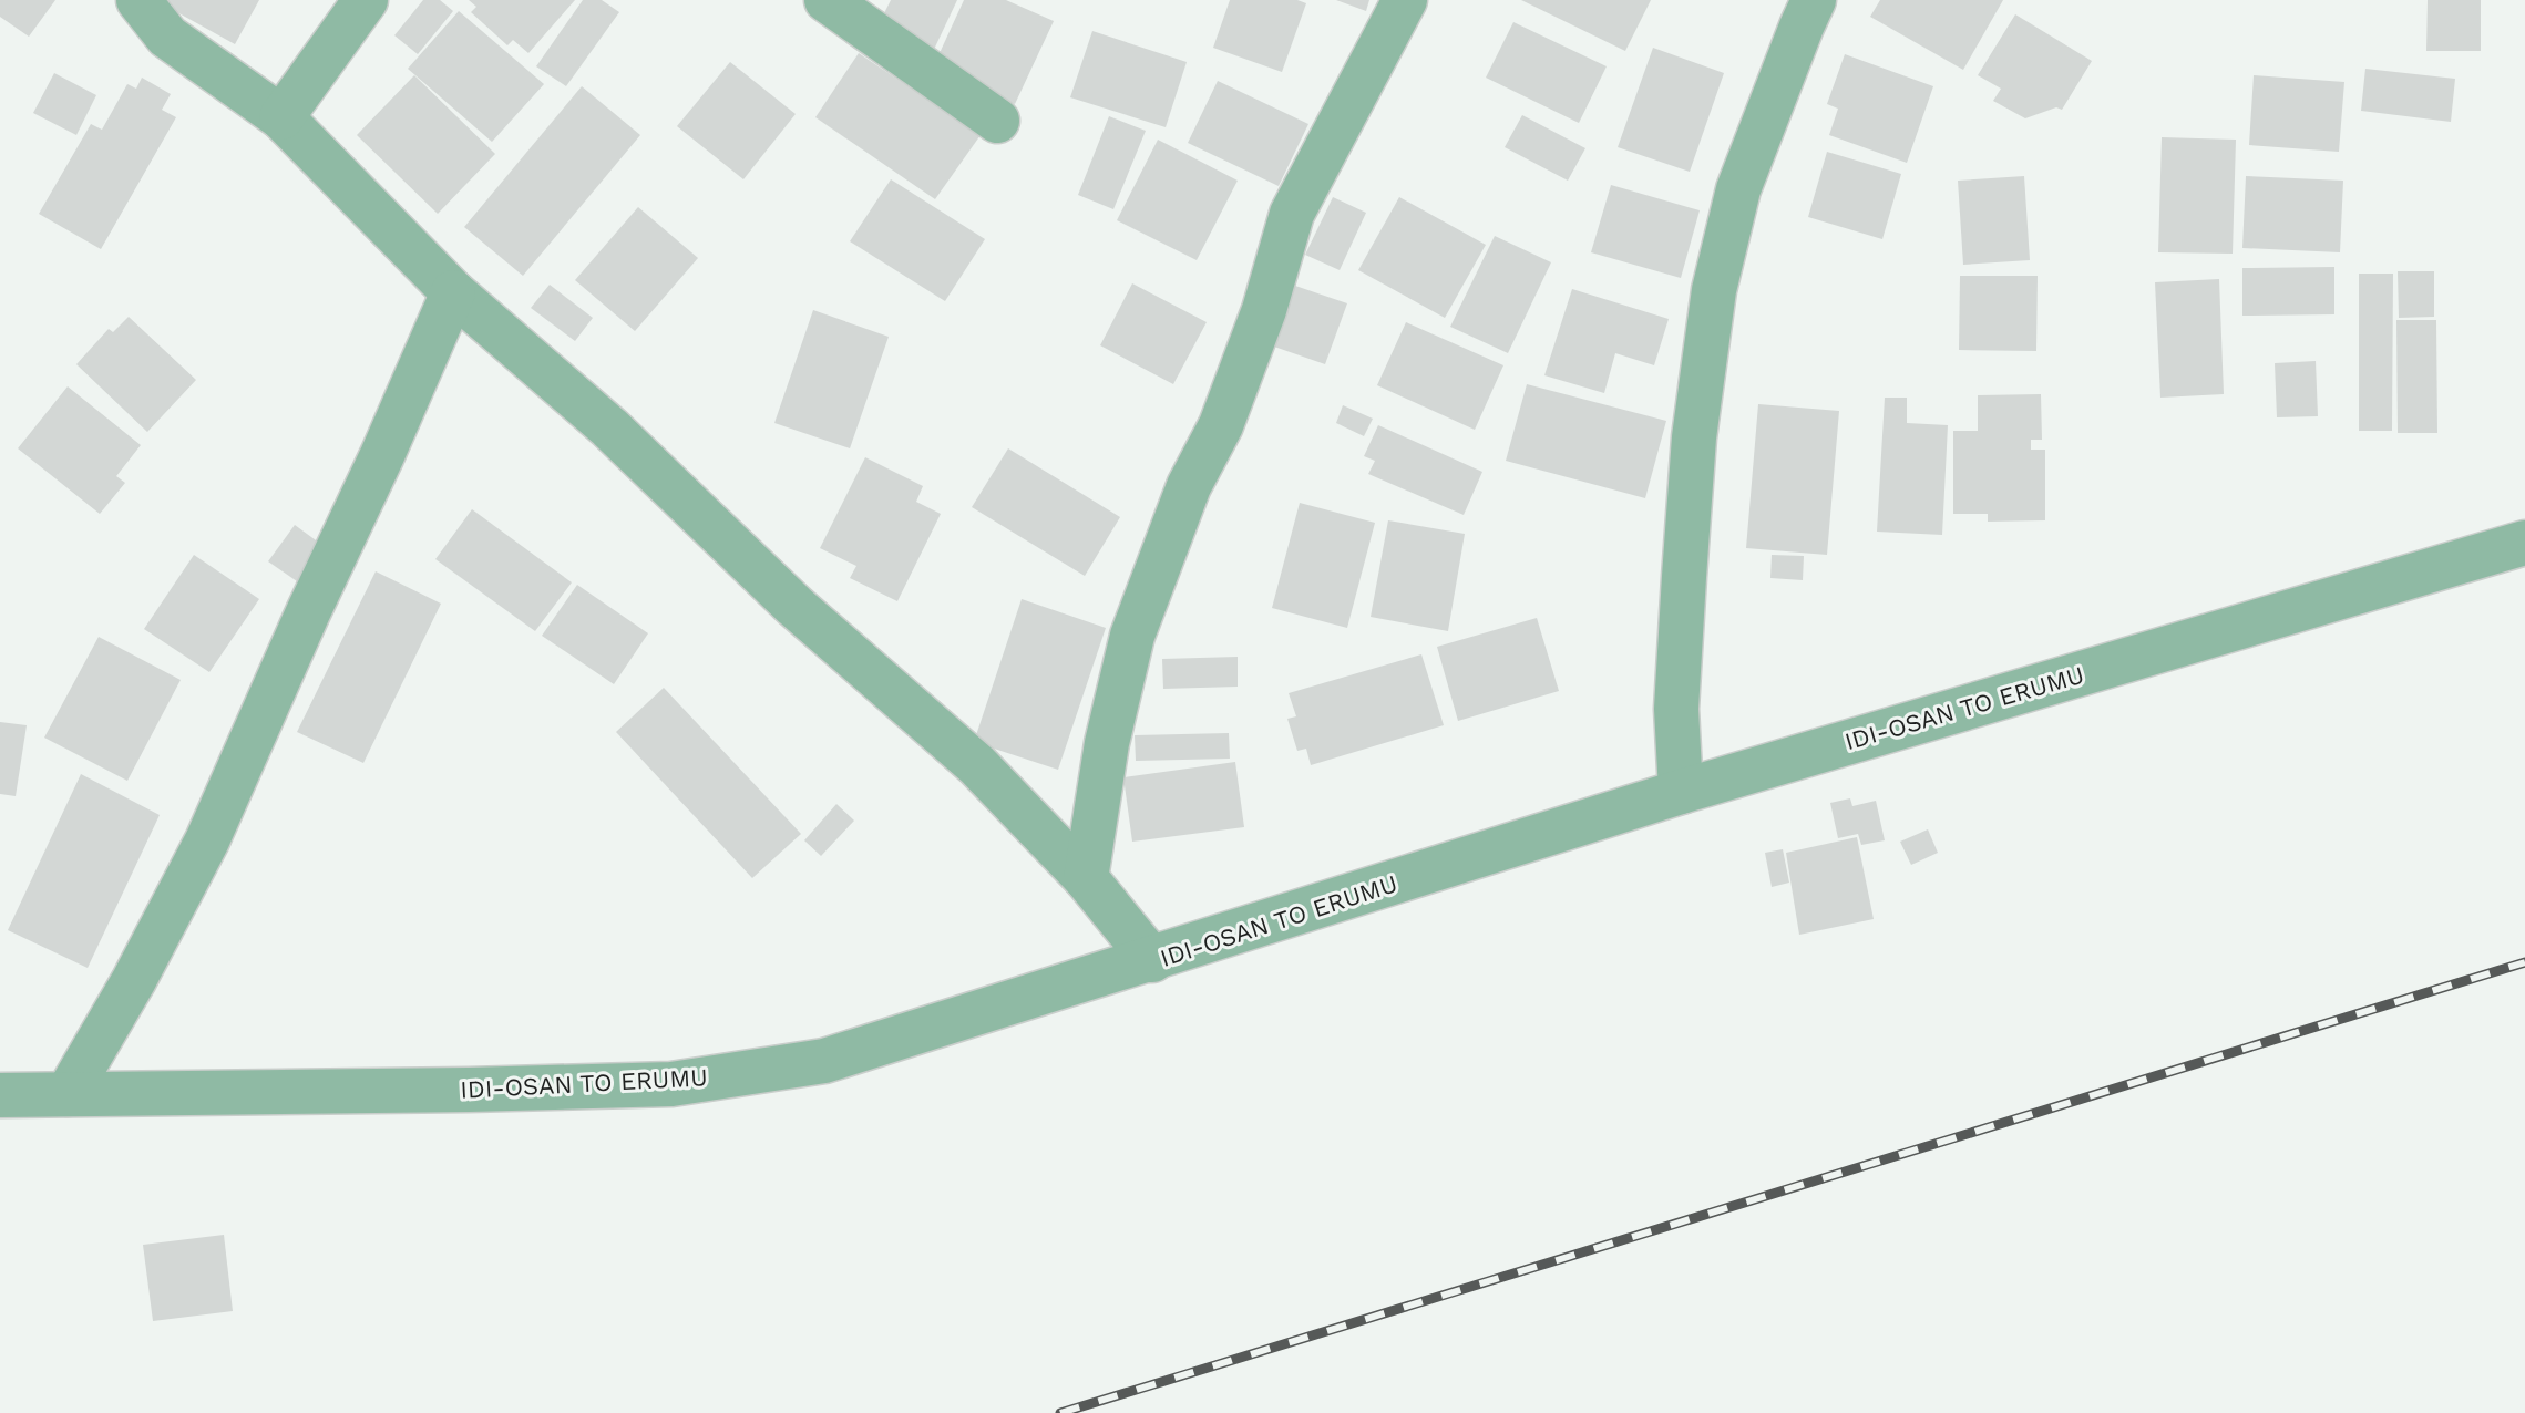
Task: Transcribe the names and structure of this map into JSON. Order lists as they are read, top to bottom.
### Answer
{
  "streets": {
    "street": ["IDI-OSAN TO ERUMU"]
  }
}
